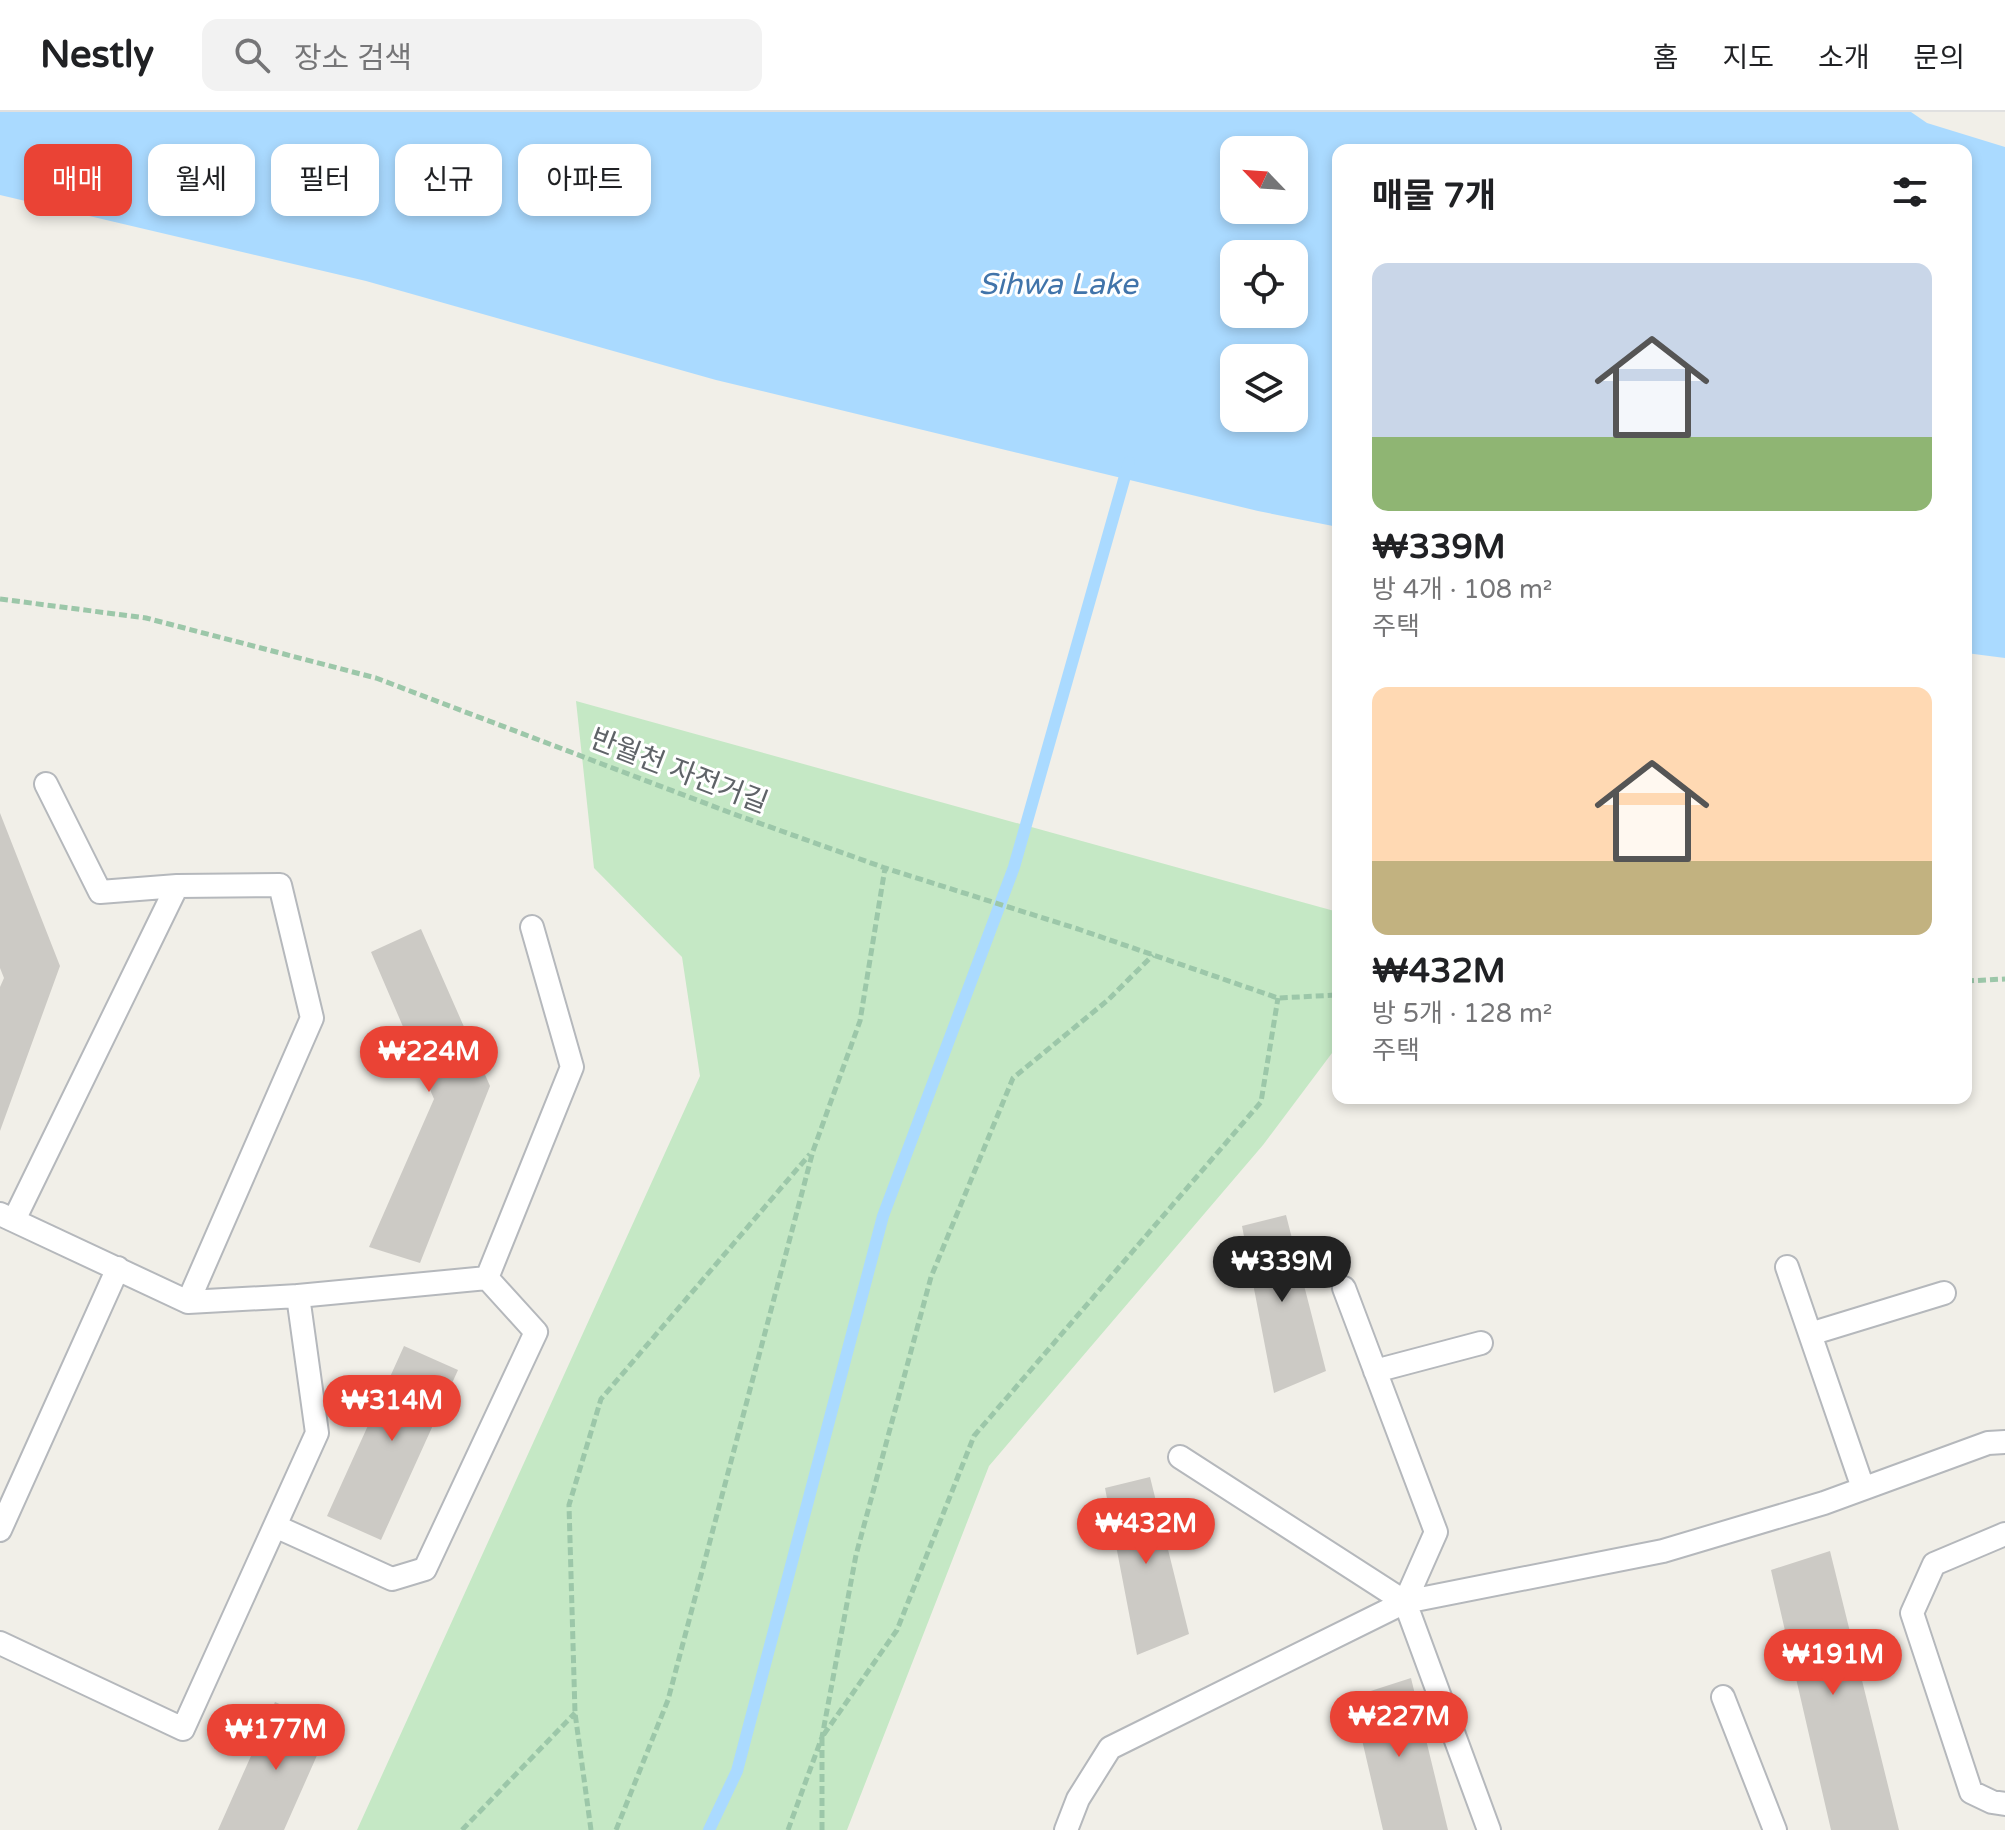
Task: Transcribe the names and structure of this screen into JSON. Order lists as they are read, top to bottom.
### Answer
{
  "streets": {
    "path": ["반월천 자전거길"]
  },
  "water": ["Sihwa Lake"],
  "north": "top left",
  "page": {
    "header": "Nestly",
    "search": "장소 검색",
    "nav": [
      "홈",
      "지도",
      "소개",
      "문의"
    ],
    "chip": [
      "매매",
      "월세",
      "필터",
      "신규",
      "아파트"
    ],
    "heading": "매물 7개",
    "list": [
      {
        "name": "₩339M",
        "note": "방 4개 · 108 m² · 주택"
      },
      {
        "name": "₩432M",
        "note": "방 5개 · 128 m² · 주택"
      }
    ],
    "price": [
      "₩224M",
      "₩339M",
      "₩314M",
      "₩432M",
      "₩191M",
      "₩227M",
      "₩177M"
    ]
  }
}
